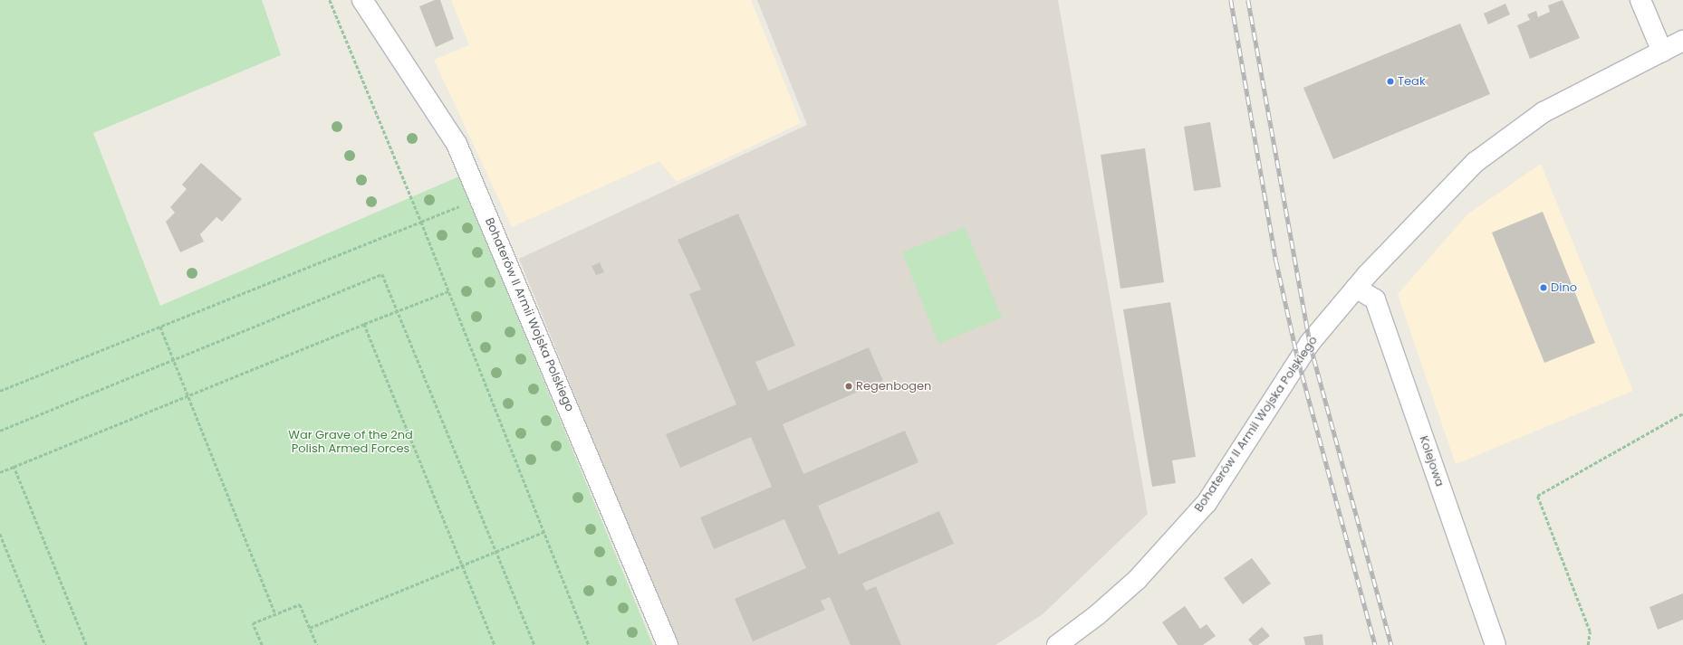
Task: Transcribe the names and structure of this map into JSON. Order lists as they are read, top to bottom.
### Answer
{
  "streets": {
    "street": ["Bohaterów II Armii Wojska Polskiego", "Kolejowa"]
  },
  "crossings": [
    ["Bohaterów II Armii Wojska Polskiego", "Kolejowa"]
  ],
  "parks": ["War Grave of the 2nd Polish Armed Forces"],
  "places": ["Teak", "Dino", "Regenbogen"]
}
